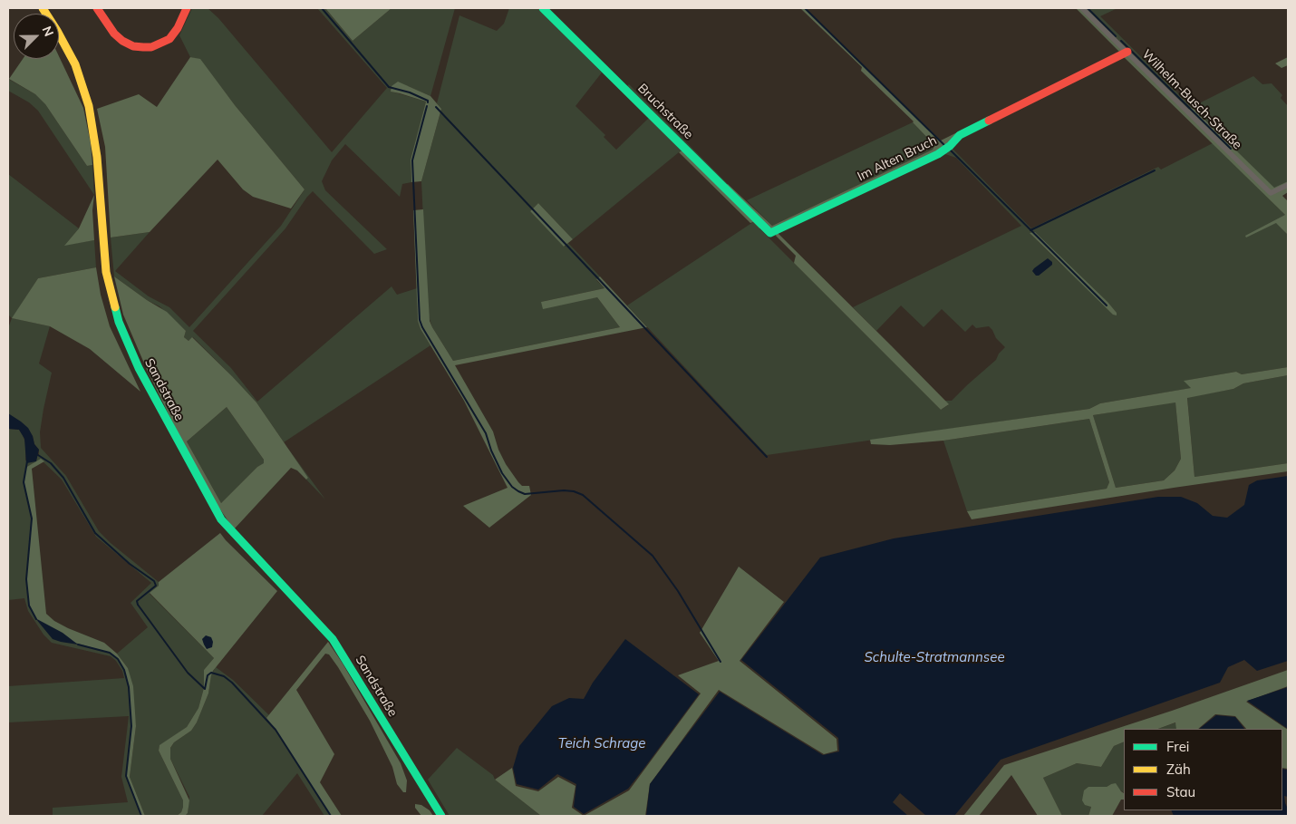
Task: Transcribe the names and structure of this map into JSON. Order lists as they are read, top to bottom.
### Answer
{
  "streets": {
    "main road": ["Bruchstraße", "Im Alten Bruch", "Sandstraße"],
    "street": ["Wilhelm-Busch-Straße"]
  },
  "crossings": [
    ["Wilhelm-Busch-Straße", "Im Alten Bruch"],
    ["Bruchstraße", "Im Alten Bruch"]
  ],
  "water": ["Schulte-Stratmannsee", "Teich Schrage"],
  "legend": ["Frei", "Zäh", "Stau"],
  "north": "top right"
}
